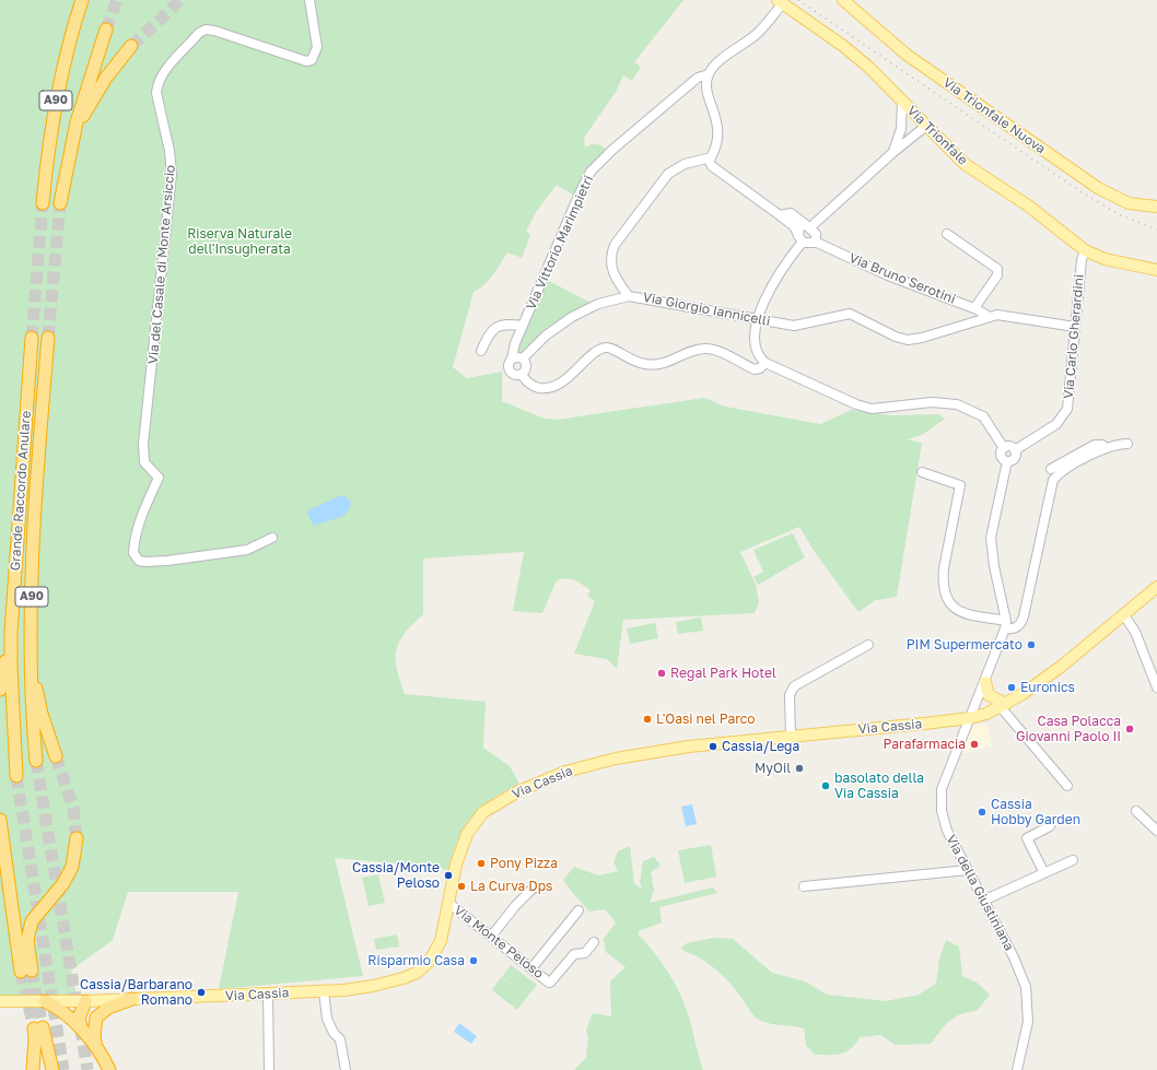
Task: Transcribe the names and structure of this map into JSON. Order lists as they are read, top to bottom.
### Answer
{
  "streets": {
    "highway": ["A90", "Grande Raccordo Anulare"],
    "main road": ["Via Trionfale Nuova", "Via Trionfale", "Via Cassia"],
    "street": [
      "Via Vittorio Marimpietri",
      "Via del Casale di Monte Arsiccio",
      "Via Bruno Serotini",
      "Via Giorgio Iannicelli",
      "Via Carlo Gherardini",
      "Via della Giustiniana",
      "Via Monte Peloso"
    ]
  },
  "crossings": [
    ["Via Trionfale", "Via Carlo Gherardini"],
    ["Via Bruno Serotini", "Via Giorgio Iannicelli"],
    ["Via Giorgio Iannicelli", "Via Carlo Gherardini"],
    ["Via Cassia", "Via della Giustiniana"],
    ["Via Cassia", "Via Monte Peloso"]
  ],
  "parks": ["Riserva Naturale dell'Insugherata"],
  "places": [
    "PIM Supermercato",
    "Regal Park Hotel",
    "Euronics",
    "L'Oasi nel Parco",
    "Casa Polacca Giovanni Paolo II",
    "Parafarmacia",
    "Cassia/Lega",
    "MyOil",
    "basolato della Via Cassia",
    "Cassia Hobby Garden",
    "Pony Pizza",
    "Cassia/Monte Peloso",
    "La Curva Dps",
    "Risparmio Casa",
    "Cassia/Barbarano Romano"
  ]
}
